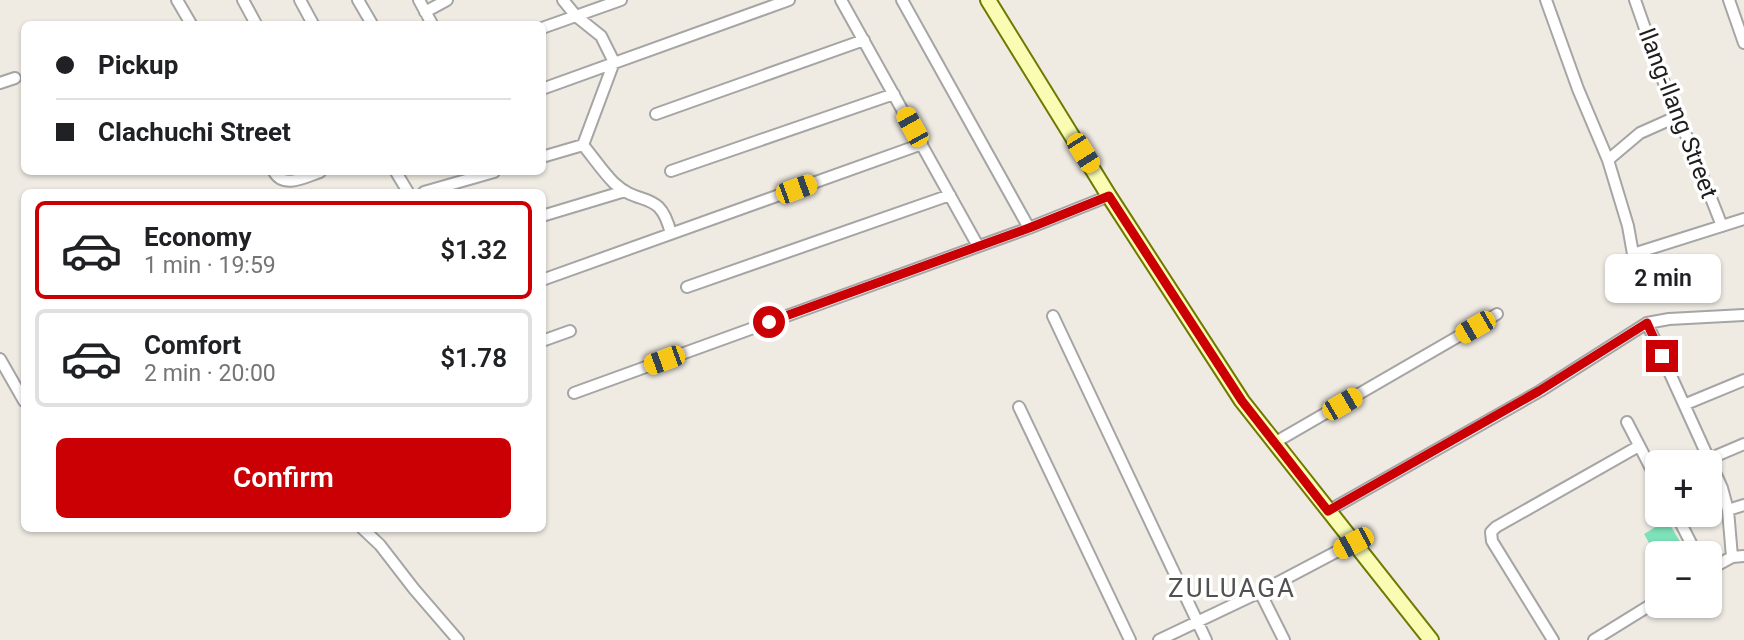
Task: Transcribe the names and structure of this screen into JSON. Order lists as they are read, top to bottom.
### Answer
{
  "streets": {
    "street": ["Ilang-Ilang Street"]
  },
  "districts": ["ZULUAGA"],
  "page": {
    "banner": ["Pickup", "Clachuchi Street"],
    "list": [
      {
        "name": "Economy",
        "note": "1 min · 19:59",
        "value": "$1.32"
      },
      {
        "name": "Comfort",
        "note": "2 min · 20:00",
        "value": "$1.78"
      }
    ],
    "bubble": "2 min",
    "buttons": "Confirm",
    "map_buttons": ["+", "−"]
  }
}
